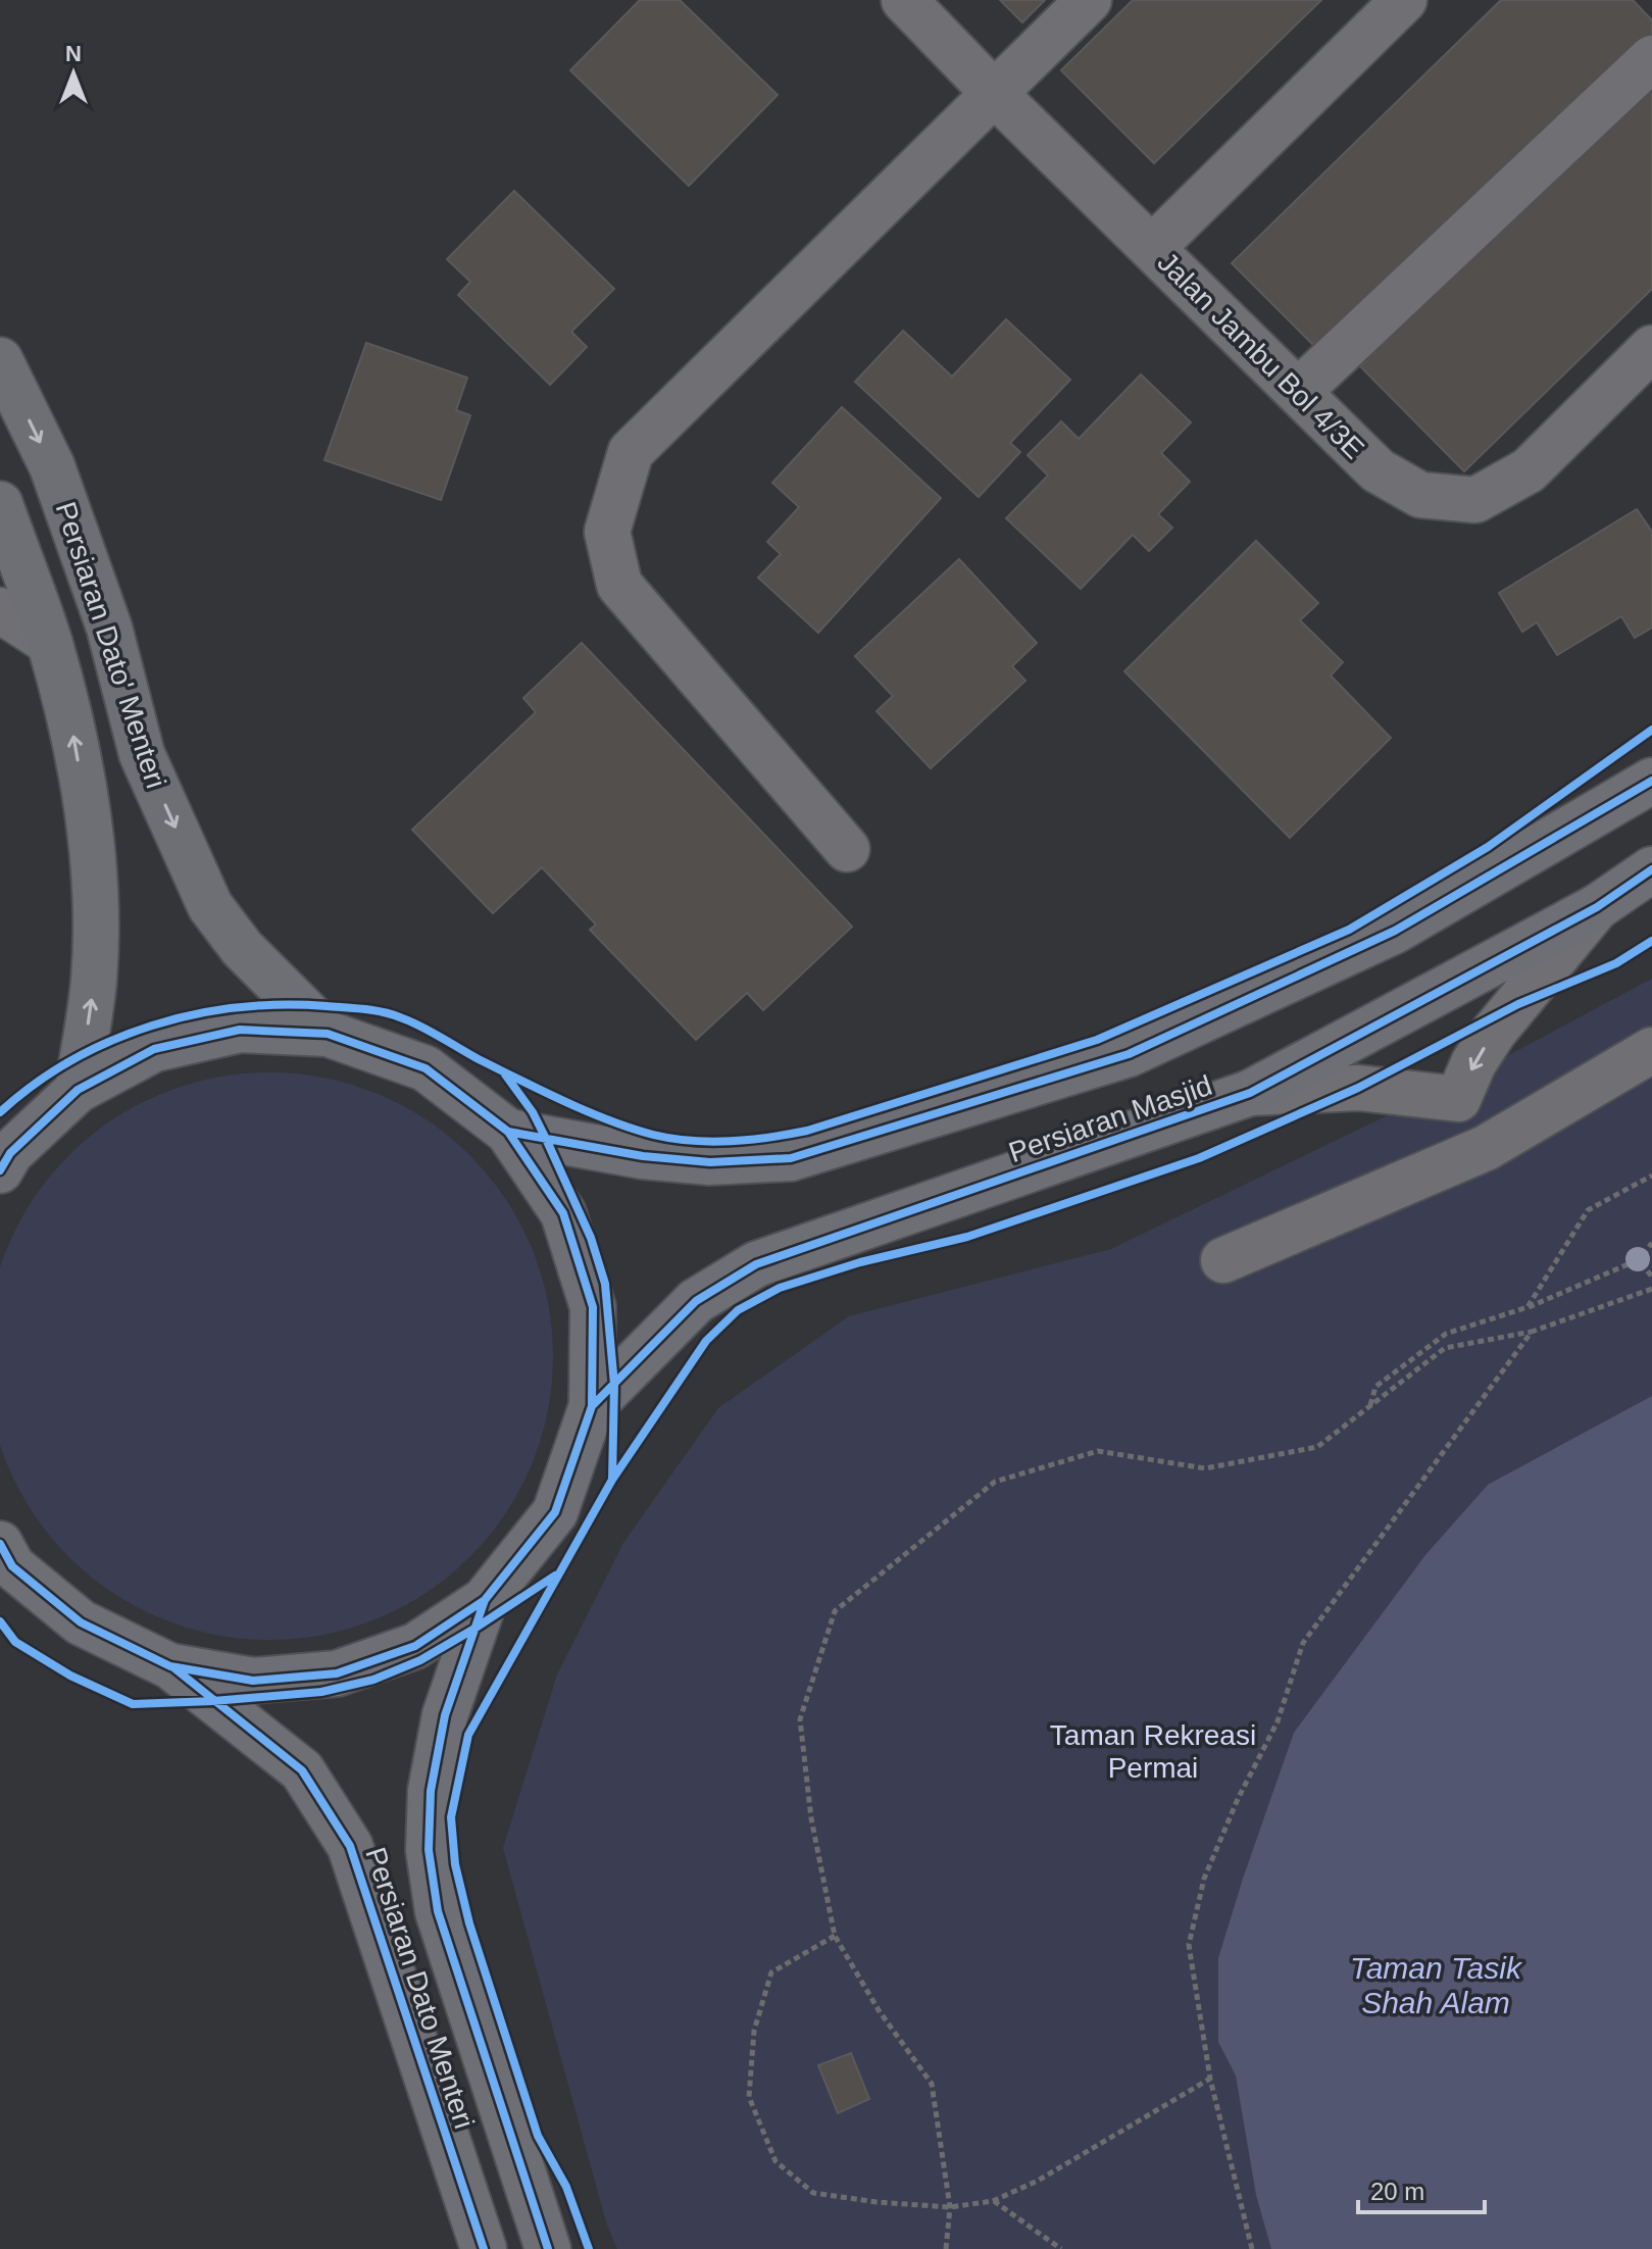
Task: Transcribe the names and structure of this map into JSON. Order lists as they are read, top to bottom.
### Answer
{
  "streets": {
    "main road": ["Persiaran Dato' Menteri", "Persiaran Masjid", "Persiaran Dato Menteri"],
    "street": ["Jalan Jambu Bol 4/3E"]
  },
  "water": ["Taman Tasik Shah Alam"],
  "parks": ["Taman Rekreasi Permai"],
  "scale_bar": "20 m",
  "north": "top"
}
